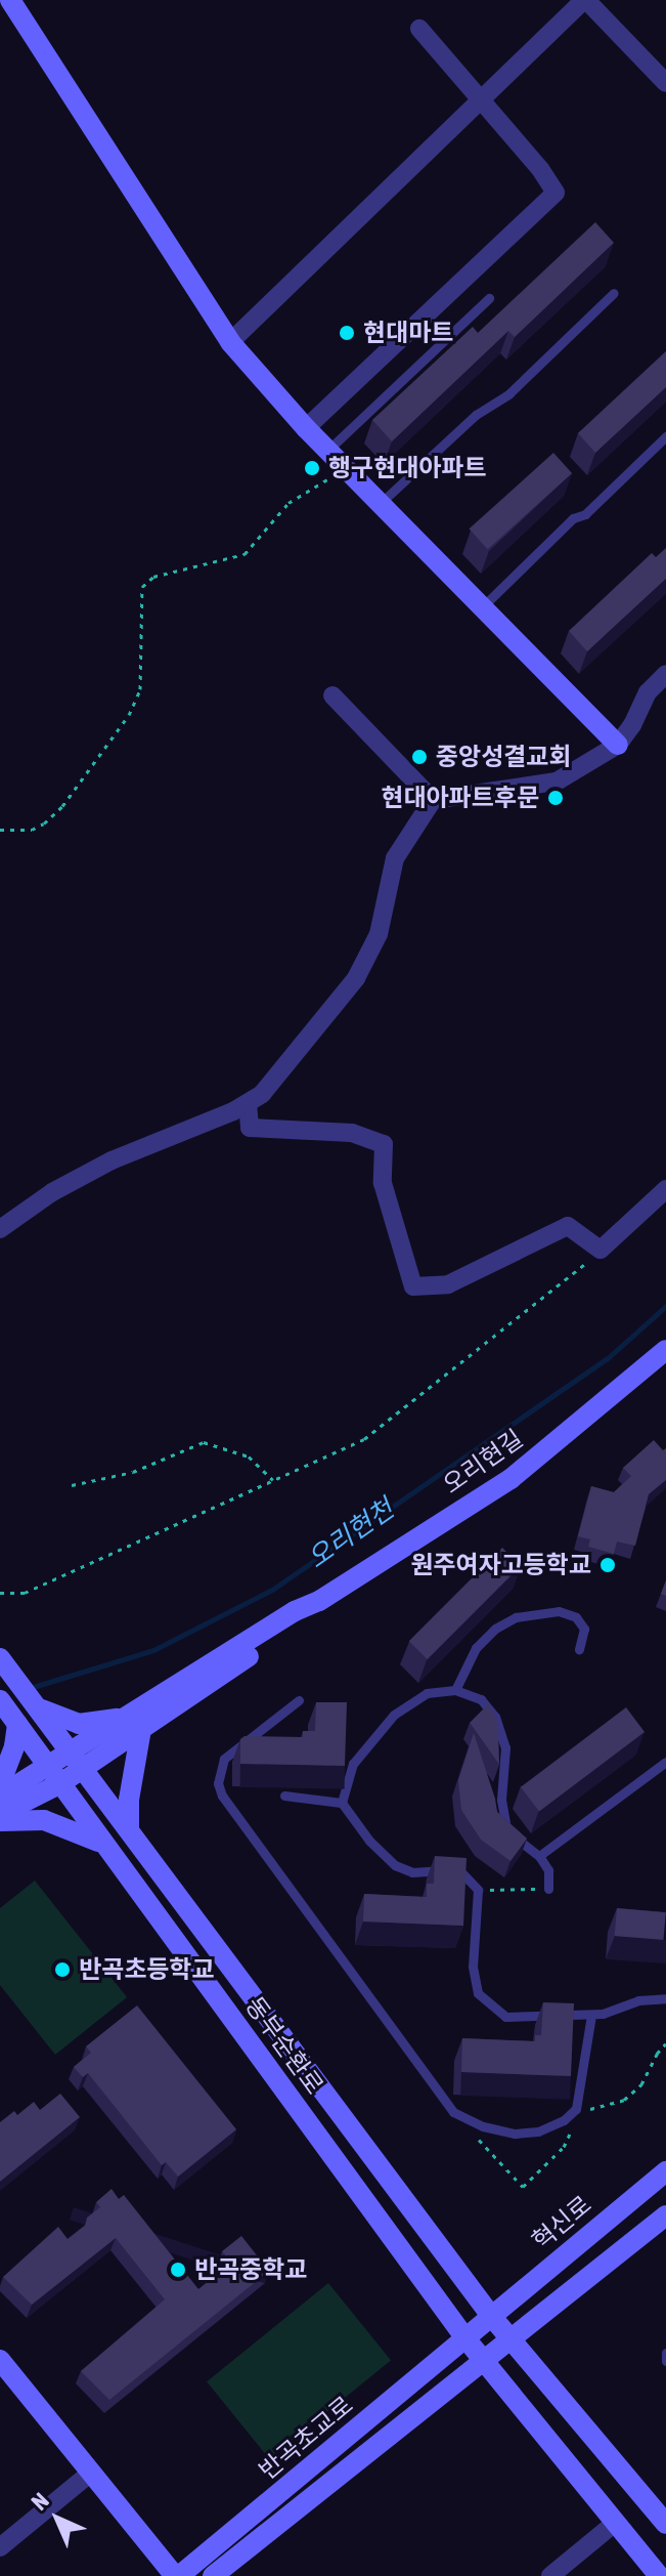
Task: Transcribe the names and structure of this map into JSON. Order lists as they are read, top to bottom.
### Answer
{
  "streets": {
    "street": [
      "오리현길",
      "동부순환로",
      "혁신로",
      "반곡초교로"
    ]
  },
  "crossings": [
    ["오리현길", "동부순환로"],
    ["동부순환로", "혁신로"],
    ["동부순환로", "반곡초교로"],
    ["혁신로", "반곡초교로"]
  ],
  "water": ["오리현천"],
  "places": [
    "현대마트",
    "행구현대아파트",
    "중앙성결교회",
    "현대아파트후문",
    "원주여자고등학교",
    "반곡초등학교",
    "반곡중학교"
  ],
  "north": "top left"
}
